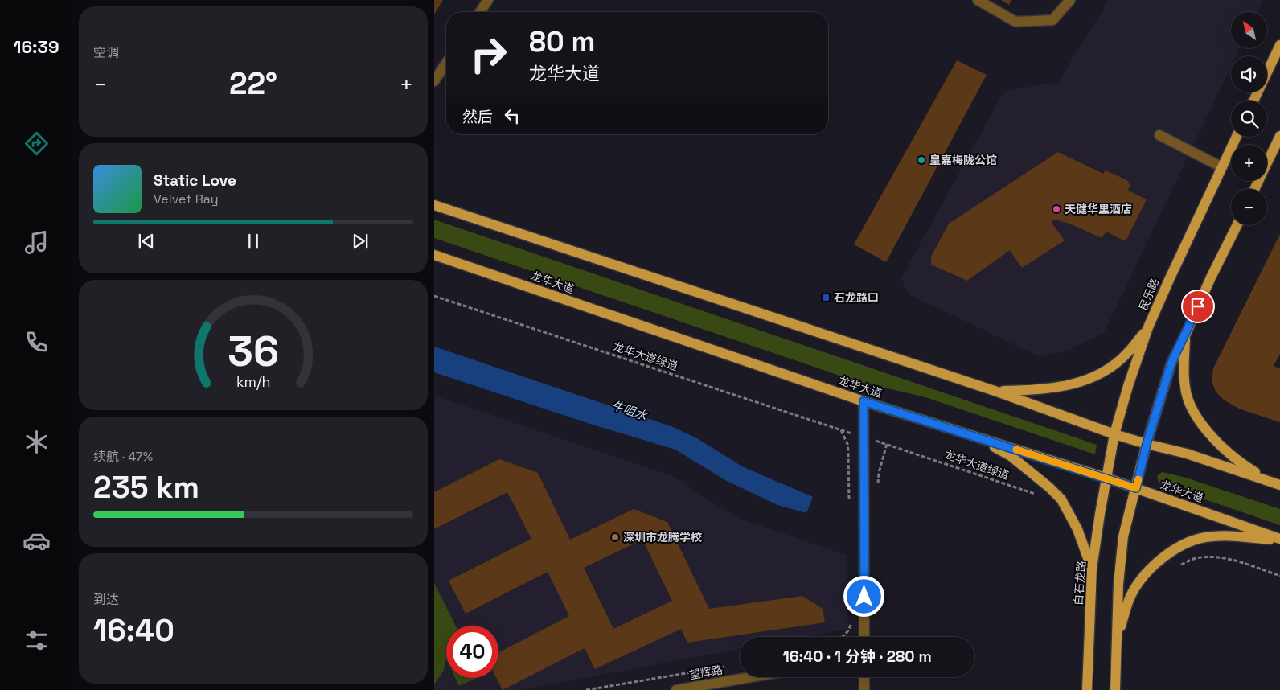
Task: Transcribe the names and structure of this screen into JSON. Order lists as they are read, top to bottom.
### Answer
{
  "streets": {
    "main road": ["龙华大道", "民乐路", "白石龙路"],
    "street": ["望辉路"],
    "path": ["龙华大道绿道"]
  },
  "crossings": [
    ["龙华大道", "民乐路"],
    ["龙华大道", "白石龙路"],
    ["民乐路", "白石龙路"]
  ],
  "water": ["牛咀水"],
  "places": {
    "other": ["皇嘉梅陇公馆", "天健华里酒店", "深圳市龙腾学校"],
    "transit": ["石龙路口"]
  },
  "north": "top left",
  "page": {
    "tabs": "16:39",
    "tile": [
      "空调",
      ["续航 · 47%", "235 km"],
      ["到达", "16:40"]
    ],
    "map_buttons": ["+", "−"],
    "turn": ["80 m", "龙华大道"],
    "heat": ["−", "22°", "+"],
    "then": "然后",
    "song": ["Static Love", "Velvet Ray"],
    "limit": "40",
    "trip": "16:40 · 1 分钟 · 280 m",
    "gauge": ["36", "km/h"]
  }
}
